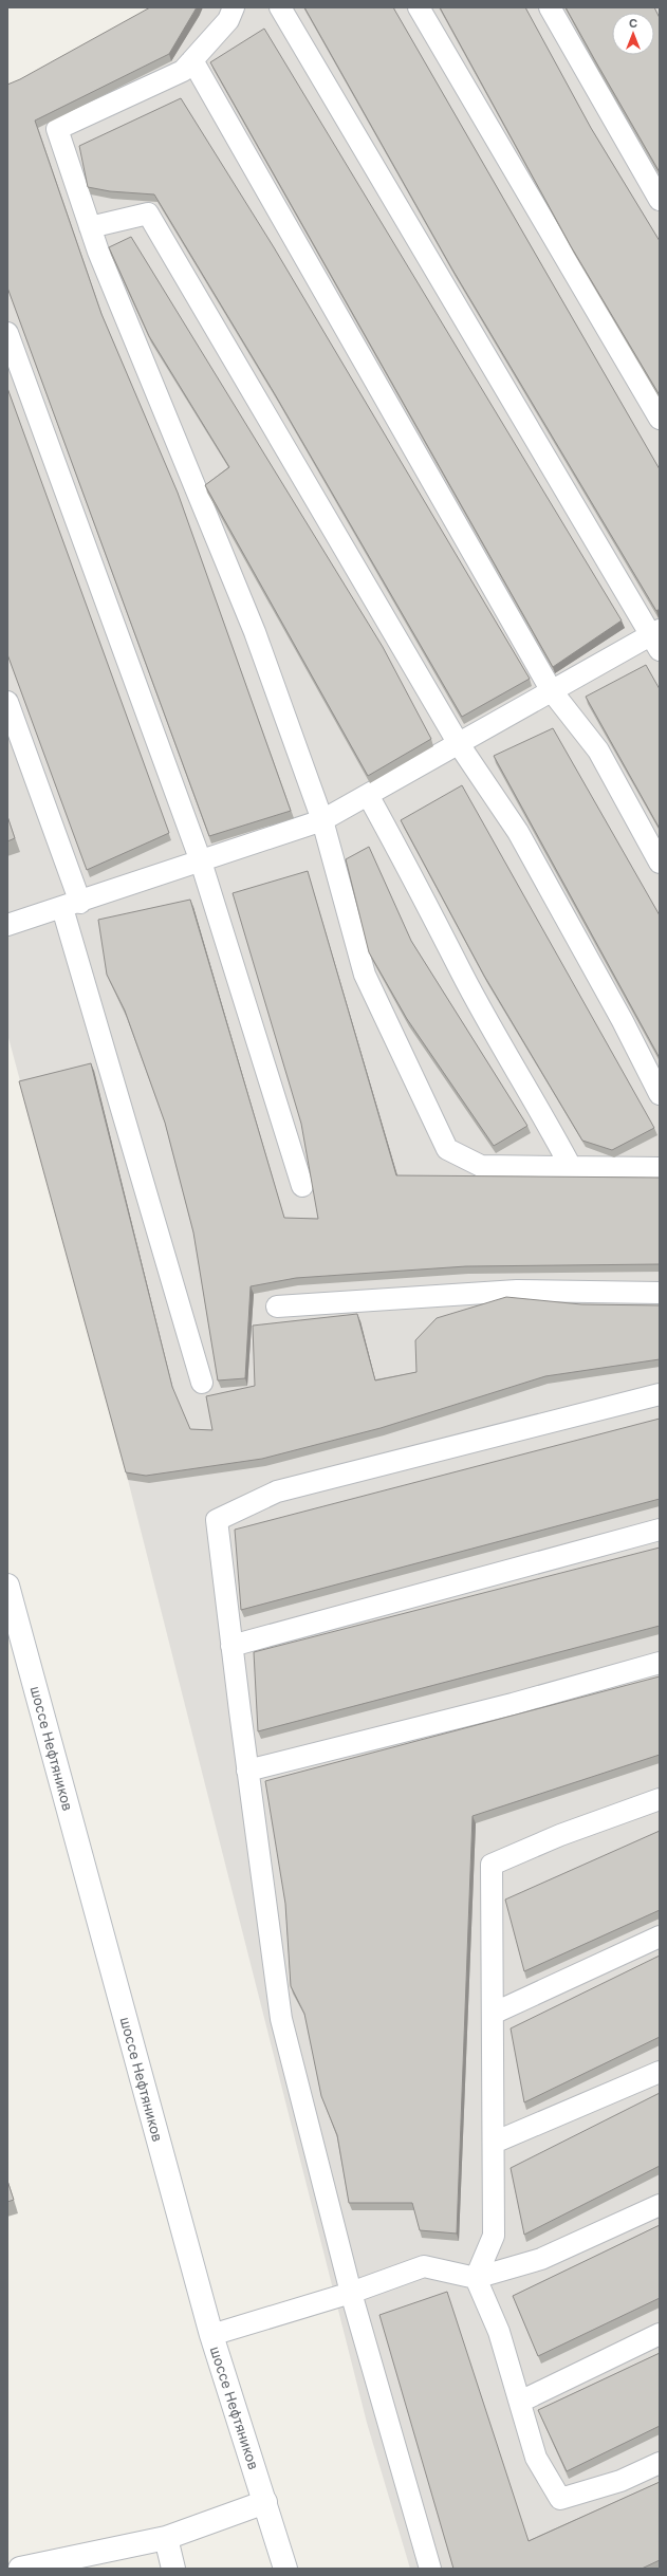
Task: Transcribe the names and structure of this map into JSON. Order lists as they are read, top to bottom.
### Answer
{
  "streets": {
    "main road": ["шоссе Нефтяников"]
  },
  "north": "top"
}
